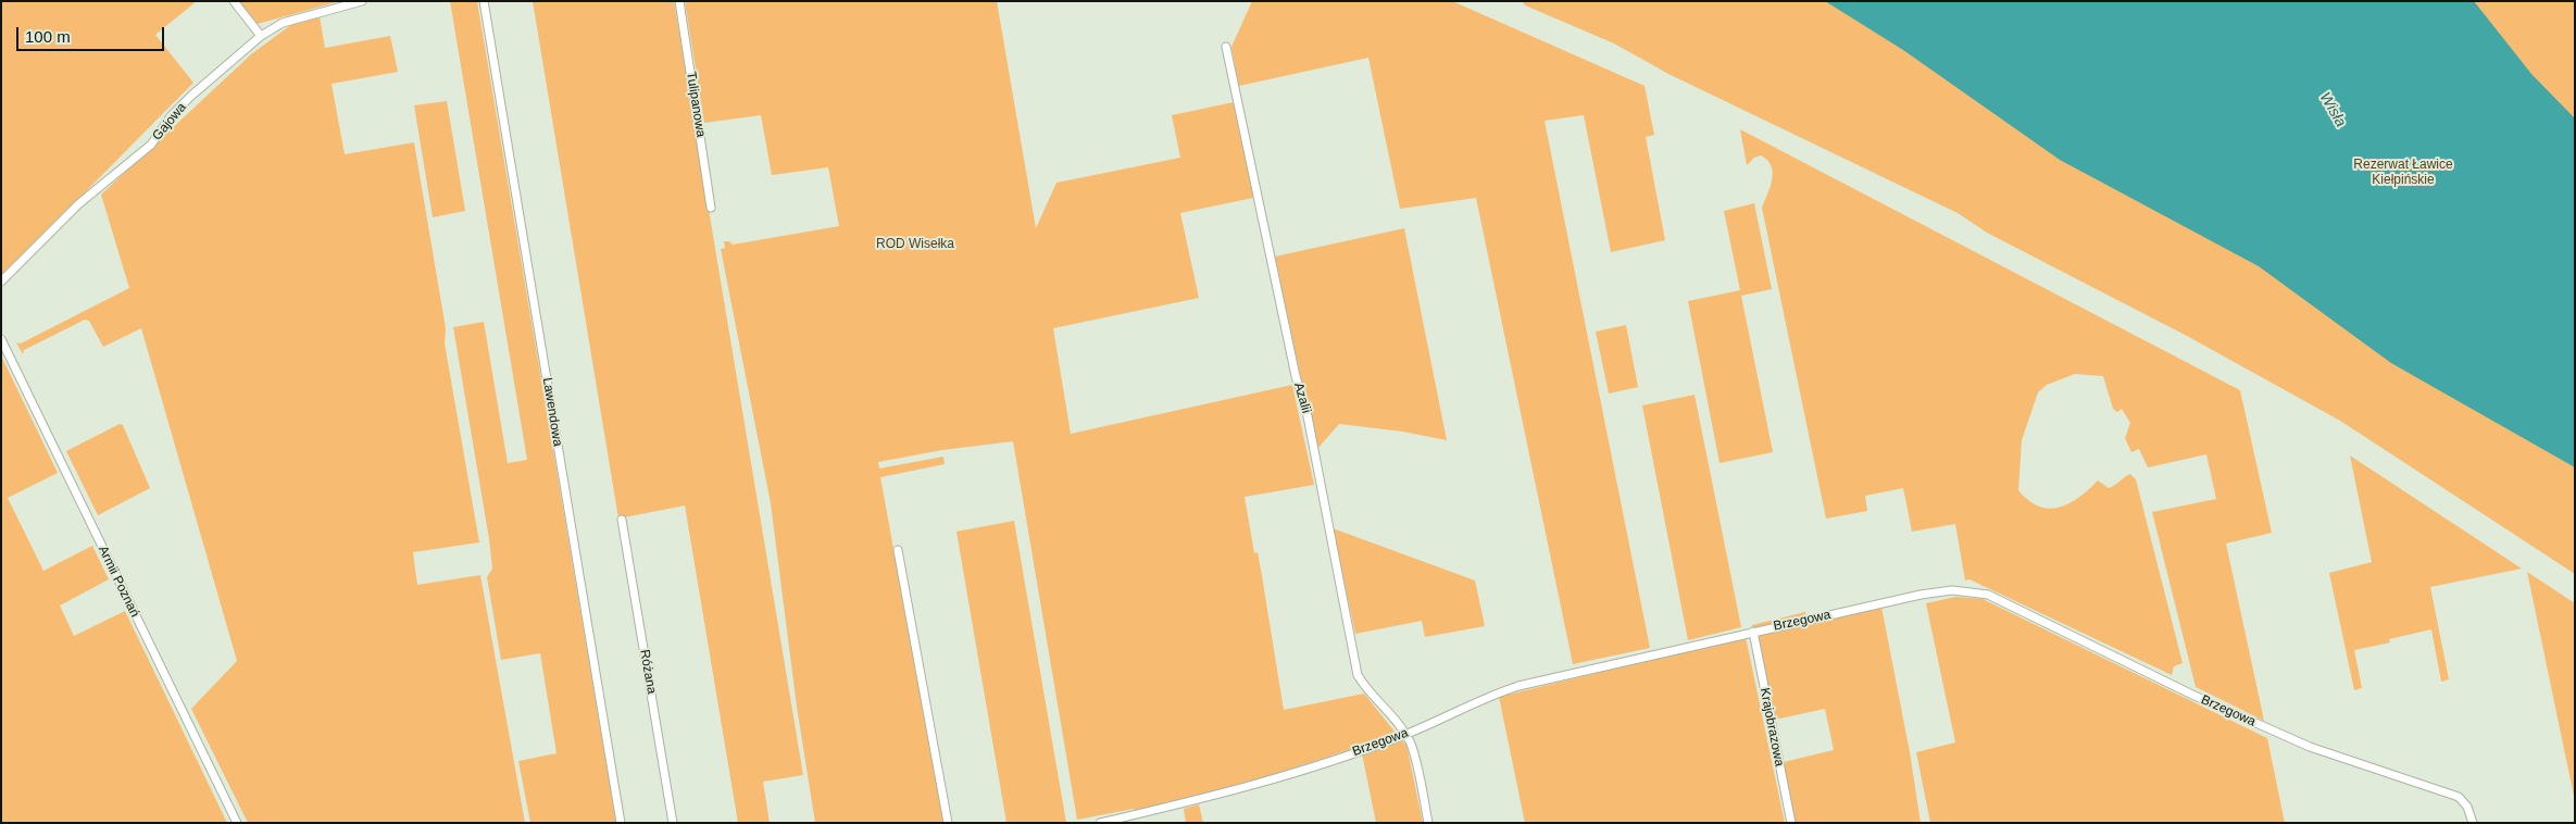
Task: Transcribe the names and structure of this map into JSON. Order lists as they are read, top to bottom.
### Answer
{
  "streets": {
    "street": [
      "Tulipanowa",
      "Gajowa",
      "Azalii",
      "Lawendowa",
      "Armii Poznań",
      "Brzegowa",
      "Różana",
      "Krajobrazowa"
    ]
  },
  "crossings": [
    ["Azalii", "Brzegowa"],
    ["Brzegowa", "Krajobrazowa"]
  ],
  "water": ["Wisła"],
  "parks": ["Rezerwat Ławice Kiełpińskie", "ROD Wisełka"],
  "scale_bar": "100 m"
}
